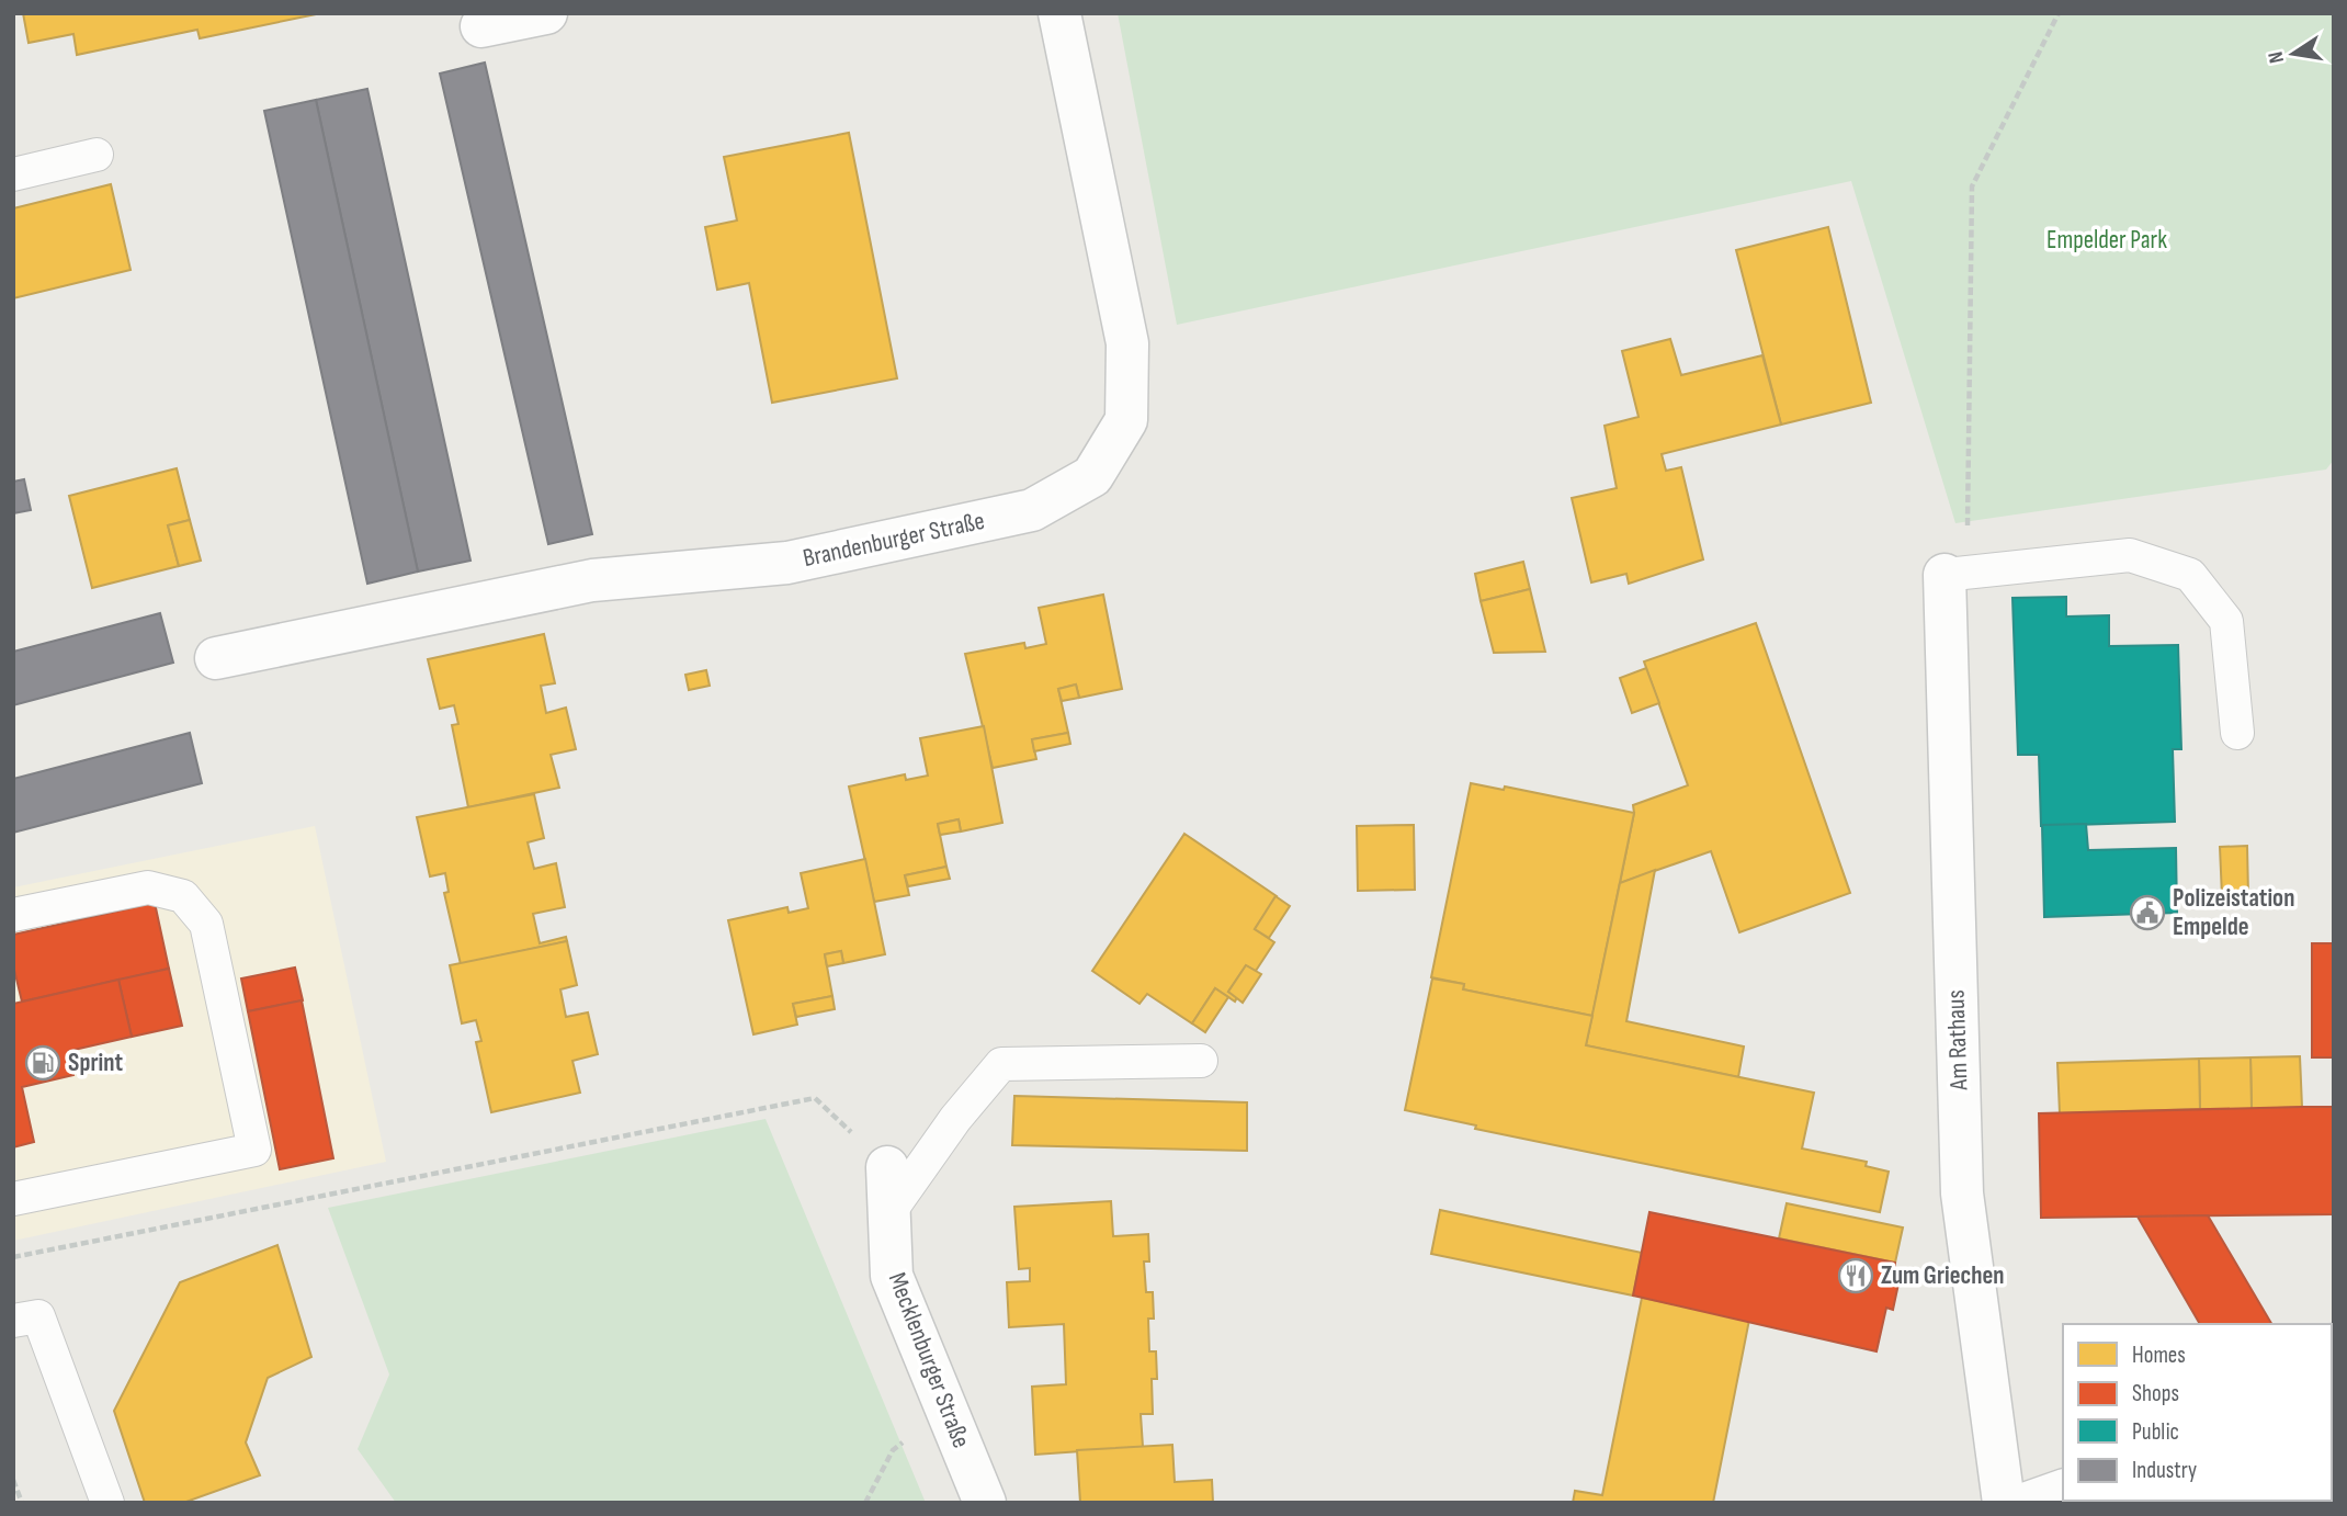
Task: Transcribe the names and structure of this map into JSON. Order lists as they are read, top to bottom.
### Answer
{
  "streets": {
    "street": ["Brandenburger Straße", "Am Rathaus", "Mecklenburger Straße"]
  },
  "parks": ["Empelder Park"],
  "places": {
    "public building": ["Polizeistation Empelde"],
    "fuel station": ["Sprint"],
    "restaurant": ["Zum Griechen"]
  },
  "legend": [
    "Homes",
    "Shops",
    "Public",
    "Industry"
  ],
  "north": "left"
}
